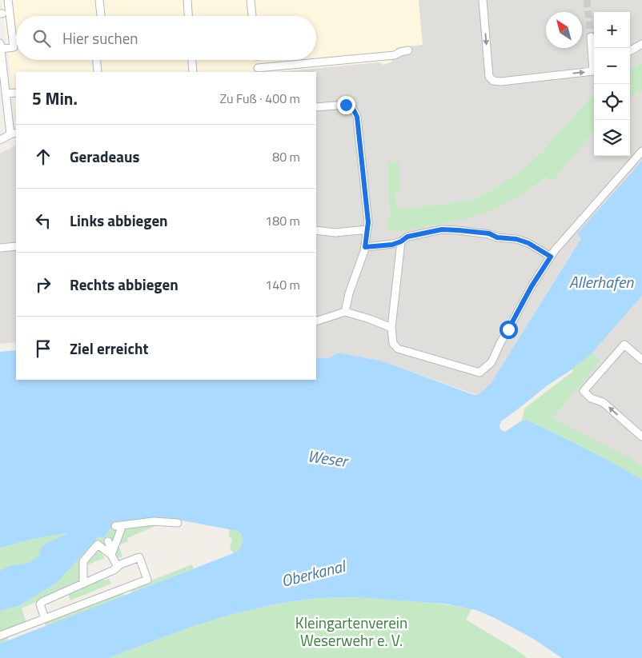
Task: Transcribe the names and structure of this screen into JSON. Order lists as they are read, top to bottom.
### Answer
{
  "water": ["Allerhafen", "Weser", "Oberkanal"],
  "parks": ["Kleingartenverein Weserwehr e. V."],
  "north": "top left",
  "page": {
    "map_buttons": ["+", "−"],
    "search": "Hier suchen",
    "heading": ["5 Min.", "Zu Fuß · 400 m"],
    "list": [
      ["Geradeaus", "80 m"],
      ["Links abbiegen", "180 m"],
      ["Rechts abbiegen", "140 m"],
      "Ziel erreicht"
    ]
  }
}
